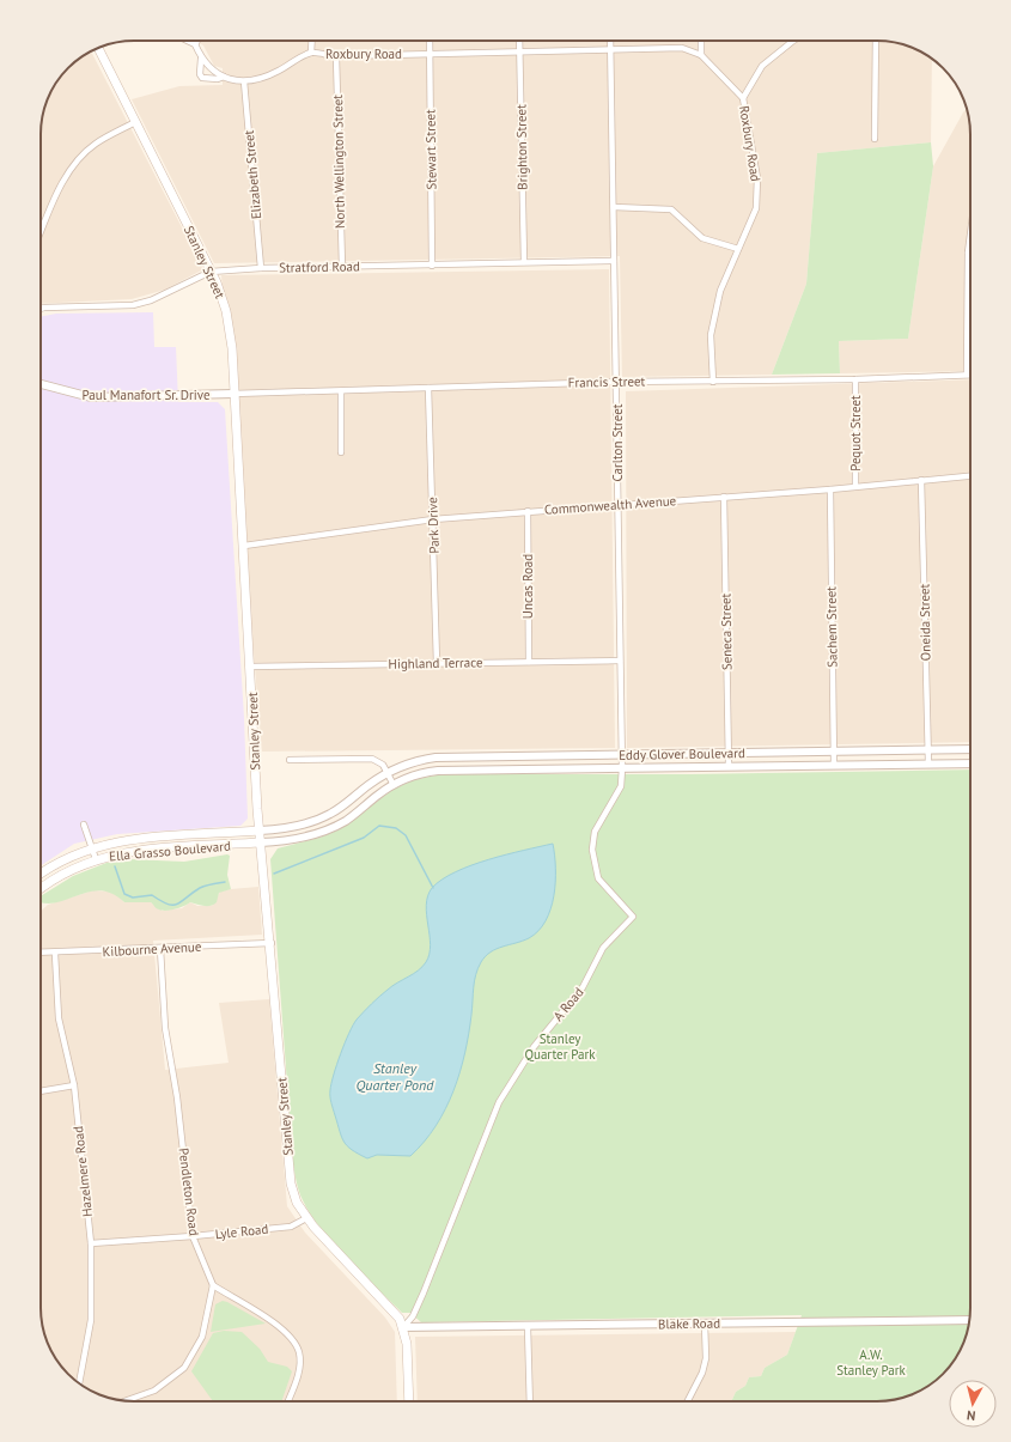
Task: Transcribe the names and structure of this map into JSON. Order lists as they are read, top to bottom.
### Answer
{
  "streets": {
    "main road": ["Stanley Street", "Ella Grasso Boulevard"],
    "street": [
      "Roxbury Road",
      "Brighton Street",
      "Stewart Street",
      "North Wellington Street",
      "Elizabeth Street",
      "Stratford Road",
      "Francis Street",
      "Paul Manafort Sr. Drive",
      "Pequot Street",
      "Carlton Street",
      "Commonwealth Avenue",
      "Park Drive",
      "Uncas Road",
      "Oneida Street",
      "Sachem Street",
      "Seneca Street",
      "Highland Terrace",
      "Eddy Glover Boulevard",
      "Kilbourne Avenue",
      "A Road",
      "Hazelmere Road",
      "Pendleton Road",
      "Lyle Road",
      "Blake Road"
    ]
  },
  "crossings": [
    ["Roxbury Road", "Brighton Street"],
    ["Roxbury Road", "Stewart Street"],
    ["Roxbury Road", "North Wellington Street"],
    ["Roxbury Road", "Elizabeth Street"],
    ["Roxbury Road", "Francis Street"],
    ["Roxbury Road", "Carlton Street"],
    ["Brighton Street", "Stratford Road"],
    ["Stewart Street", "Stratford Road"],
    ["North Wellington Street", "Stratford Road"],
    ["Elizabeth Street", "Stratford Road"],
    ["Stanley Street", "Stratford Road"],
    ["Stanley Street", "Francis Street"],
    ["Stanley Street", "Paul Manafort Sr. Drive"],
    ["Stanley Street", "Commonwealth Avenue"],
    ["Stanley Street", "Highland Terrace"],
    ["Stanley Street", "Eddy Glover Boulevard"],
    ["Stanley Street", "Ella Grasso Boulevard"],
    ["Stanley Street", "Kilbourne Avenue"],
    ["Stanley Street", "A Road"],
    ["Stanley Street", "Lyle Road"],
    ["Stanley Street", "Blake Road"],
    ["Stratford Road", "Carlton Street"],
    ["Francis Street", "Paul Manafort Sr. Drive"],
    ["Francis Street", "Pequot Street"],
    ["Francis Street", "Carlton Street"],
    ["Francis Street", "Park Drive"],
    ["Pequot Street", "Commonwealth Avenue"],
    ["Carlton Street", "Commonwealth Avenue"],
    ["Carlton Street", "Highland Terrace"],
    ["Carlton Street", "Eddy Glover Boulevard"],
    ["Carlton Street", "A Road"],
    ["Commonwealth Avenue", "Park Drive"],
    ["Commonwealth Avenue", "Uncas Road"],
    ["Commonwealth Avenue", "Oneida Street"],
    ["Commonwealth Avenue", "Sachem Street"],
    ["Commonwealth Avenue", "Seneca Street"],
    ["Park Drive", "Highland Terrace"],
    ["Uncas Road", "Highland Terrace"],
    ["Oneida Street", "Eddy Glover Boulevard"],
    ["Sachem Street", "Eddy Glover Boulevard"],
    ["Seneca Street", "Eddy Glover Boulevard"],
    ["Eddy Glover Boulevard", "Ella Grasso Boulevard"],
    ["Eddy Glover Boulevard", "A Road"],
    ["Kilbourne Avenue", "Hazelmere Road"],
    ["Kilbourne Avenue", "Pendleton Road"],
    ["A Road", "Blake Road"],
    ["Hazelmere Road", "Lyle Road"],
    ["Pendleton Road", "Lyle Road"]
  ],
  "water": ["Stanley Quarter Pond"],
  "parks": ["Stanley Quarter Park", "A.W. Stanley Park"],
  "north": "bottom"
}
